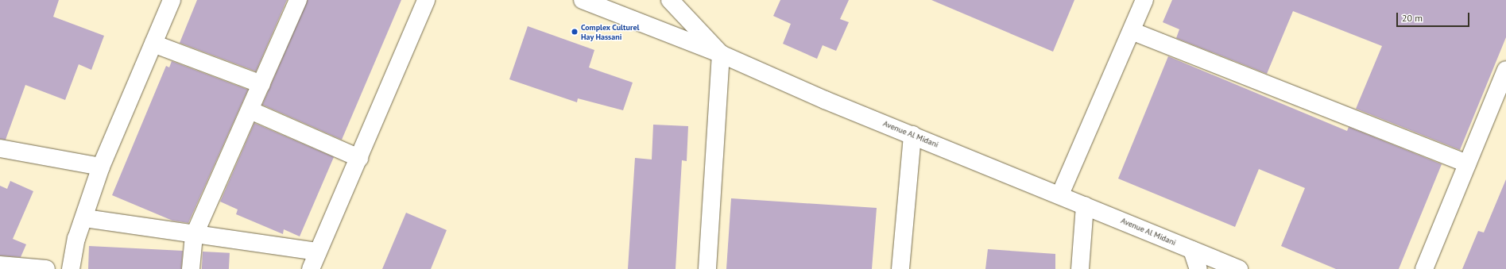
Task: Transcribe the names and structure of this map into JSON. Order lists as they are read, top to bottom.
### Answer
{
  "streets": {
    "street": ["Avenue Al Midani"]
  },
  "places": ["Complex Culturel Hay Hassani"],
  "scale_bar": "20 m"
}
